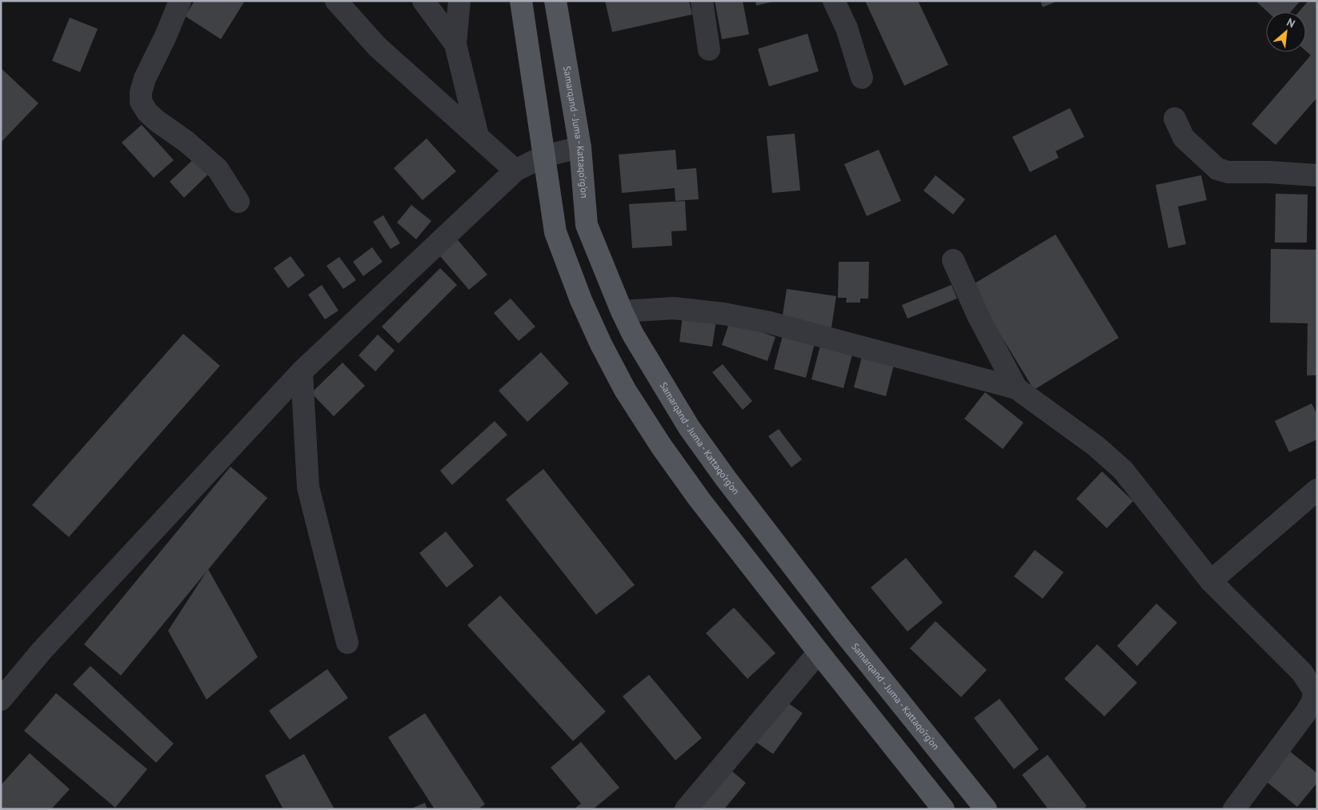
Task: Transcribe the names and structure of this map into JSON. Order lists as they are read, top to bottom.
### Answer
{
  "streets": {
    "main road": ["Samarqand - Juma - Kattaqo‘rg‘on"]
  },
  "north": "top right"
}
